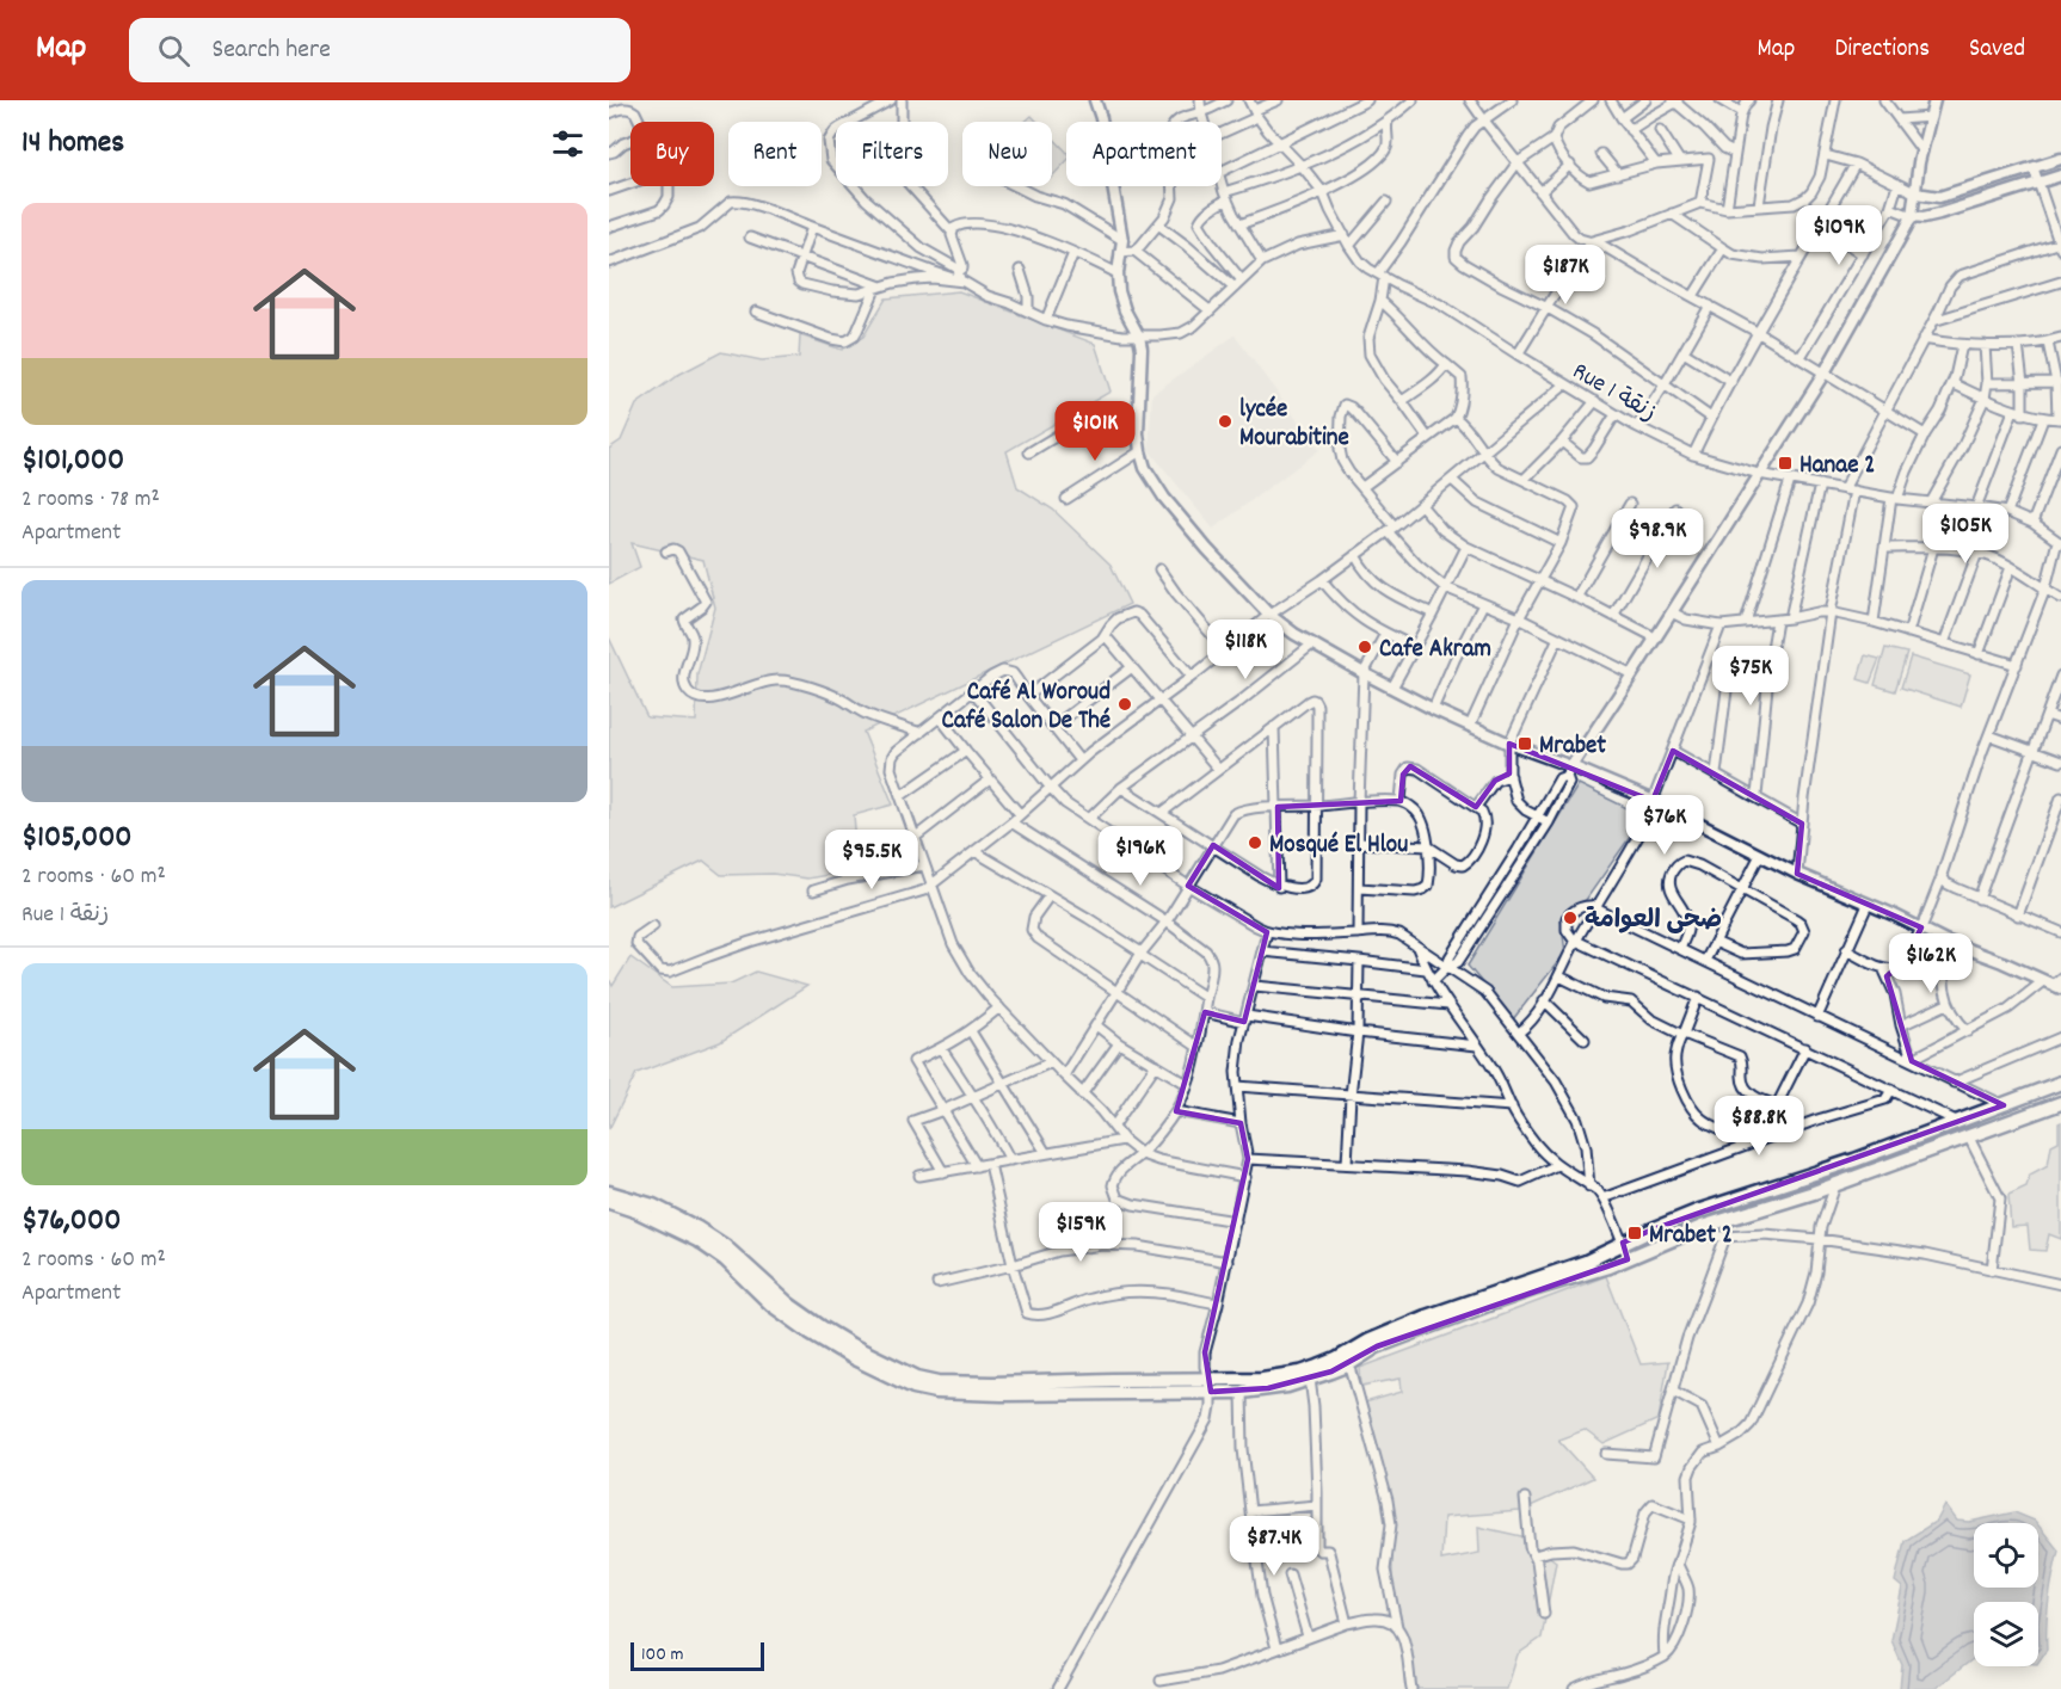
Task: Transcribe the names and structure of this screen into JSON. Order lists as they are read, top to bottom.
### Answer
{
  "streets": {
    "street": ["Rue 1 زنقة"]
  },
  "places": {
    "other": [
      "lycée Mourabitine",
      "Cafe Akram",
      "Café Al Woroud Café Salon De Thé",
      "Mosqué El Hlou",
      "ضحى العوامة"
    ],
    "transit": ["Hanae 2", "Mrabet", "Mrabet 2"]
  },
  "scale_bar": "100 m",
  "page": {
    "header": "Map",
    "search": "Search here",
    "nav": ["Map", "Directions", "Saved"],
    "heading": "14 homes",
    "chip": [
      "Buy",
      "Rent",
      "Filters",
      "New",
      "Apartment"
    ],
    "list": [
      {
        "name": "$101,000",
        "note": "2 rooms · 78 m² · Apartment"
      },
      {
        "name": "$105,000",
        "note": "2 rooms · 60 m² · Rue 1 زنقة"
      },
      {
        "name": "$76,000",
        "note": "2 rooms · 60 m² · Apartment"
      }
    ],
    "price": [
      "$109K",
      "$187K",
      "$101K",
      "$105K",
      "$98.9K",
      "$118K",
      "$75K",
      "$76K",
      "$196K",
      "$95.5K",
      "$162K",
      "$88.8K",
      "$159K",
      "$87.4K"
    ],
    "scale": "100 m"
  }
}
